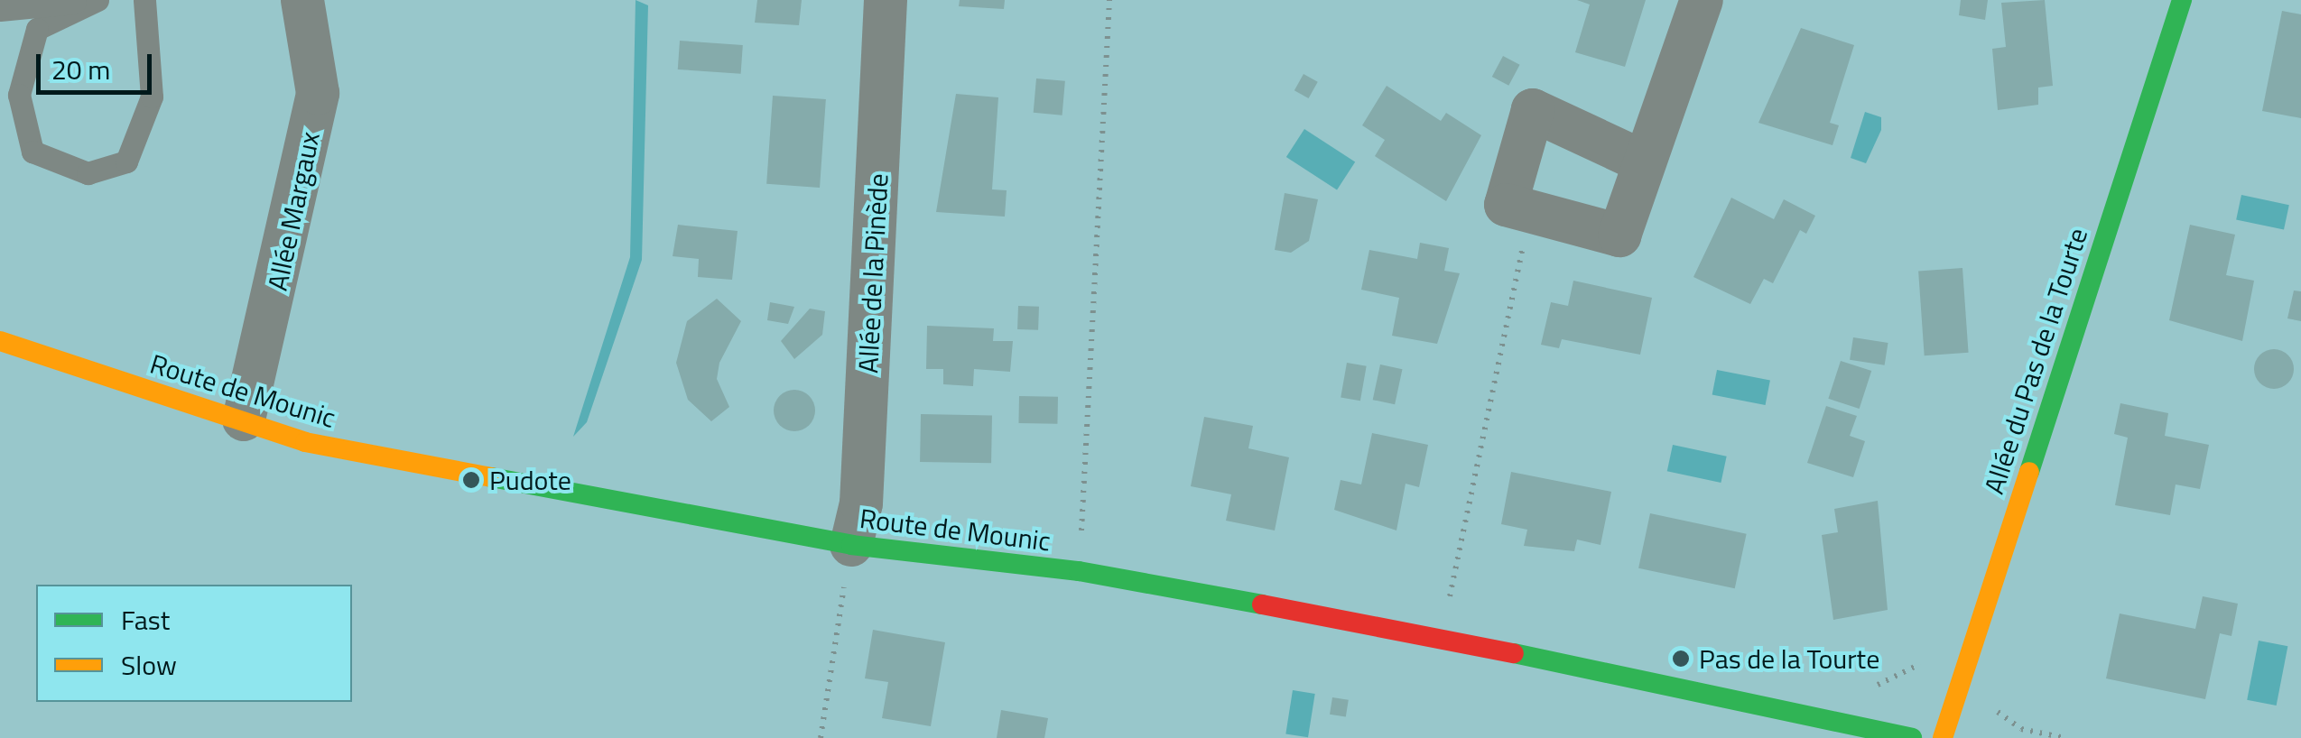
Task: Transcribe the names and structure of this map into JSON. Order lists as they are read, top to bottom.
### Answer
{
  "streets": {
    "main road": ["Allée du Pas de la Tourte", "Route de Mounic"],
    "street": ["Allée Margaux", "Allée de la Pinède"]
  },
  "crossings": [
    ["Allée Margaux", "Route de Mounic"],
    ["Allée de la Pinède", "Route de Mounic"]
  ],
  "places": ["Pudote", "Pas de la Tourte"],
  "legend": ["Fast", "Slow"],
  "scale_bar": "20 m"
}
